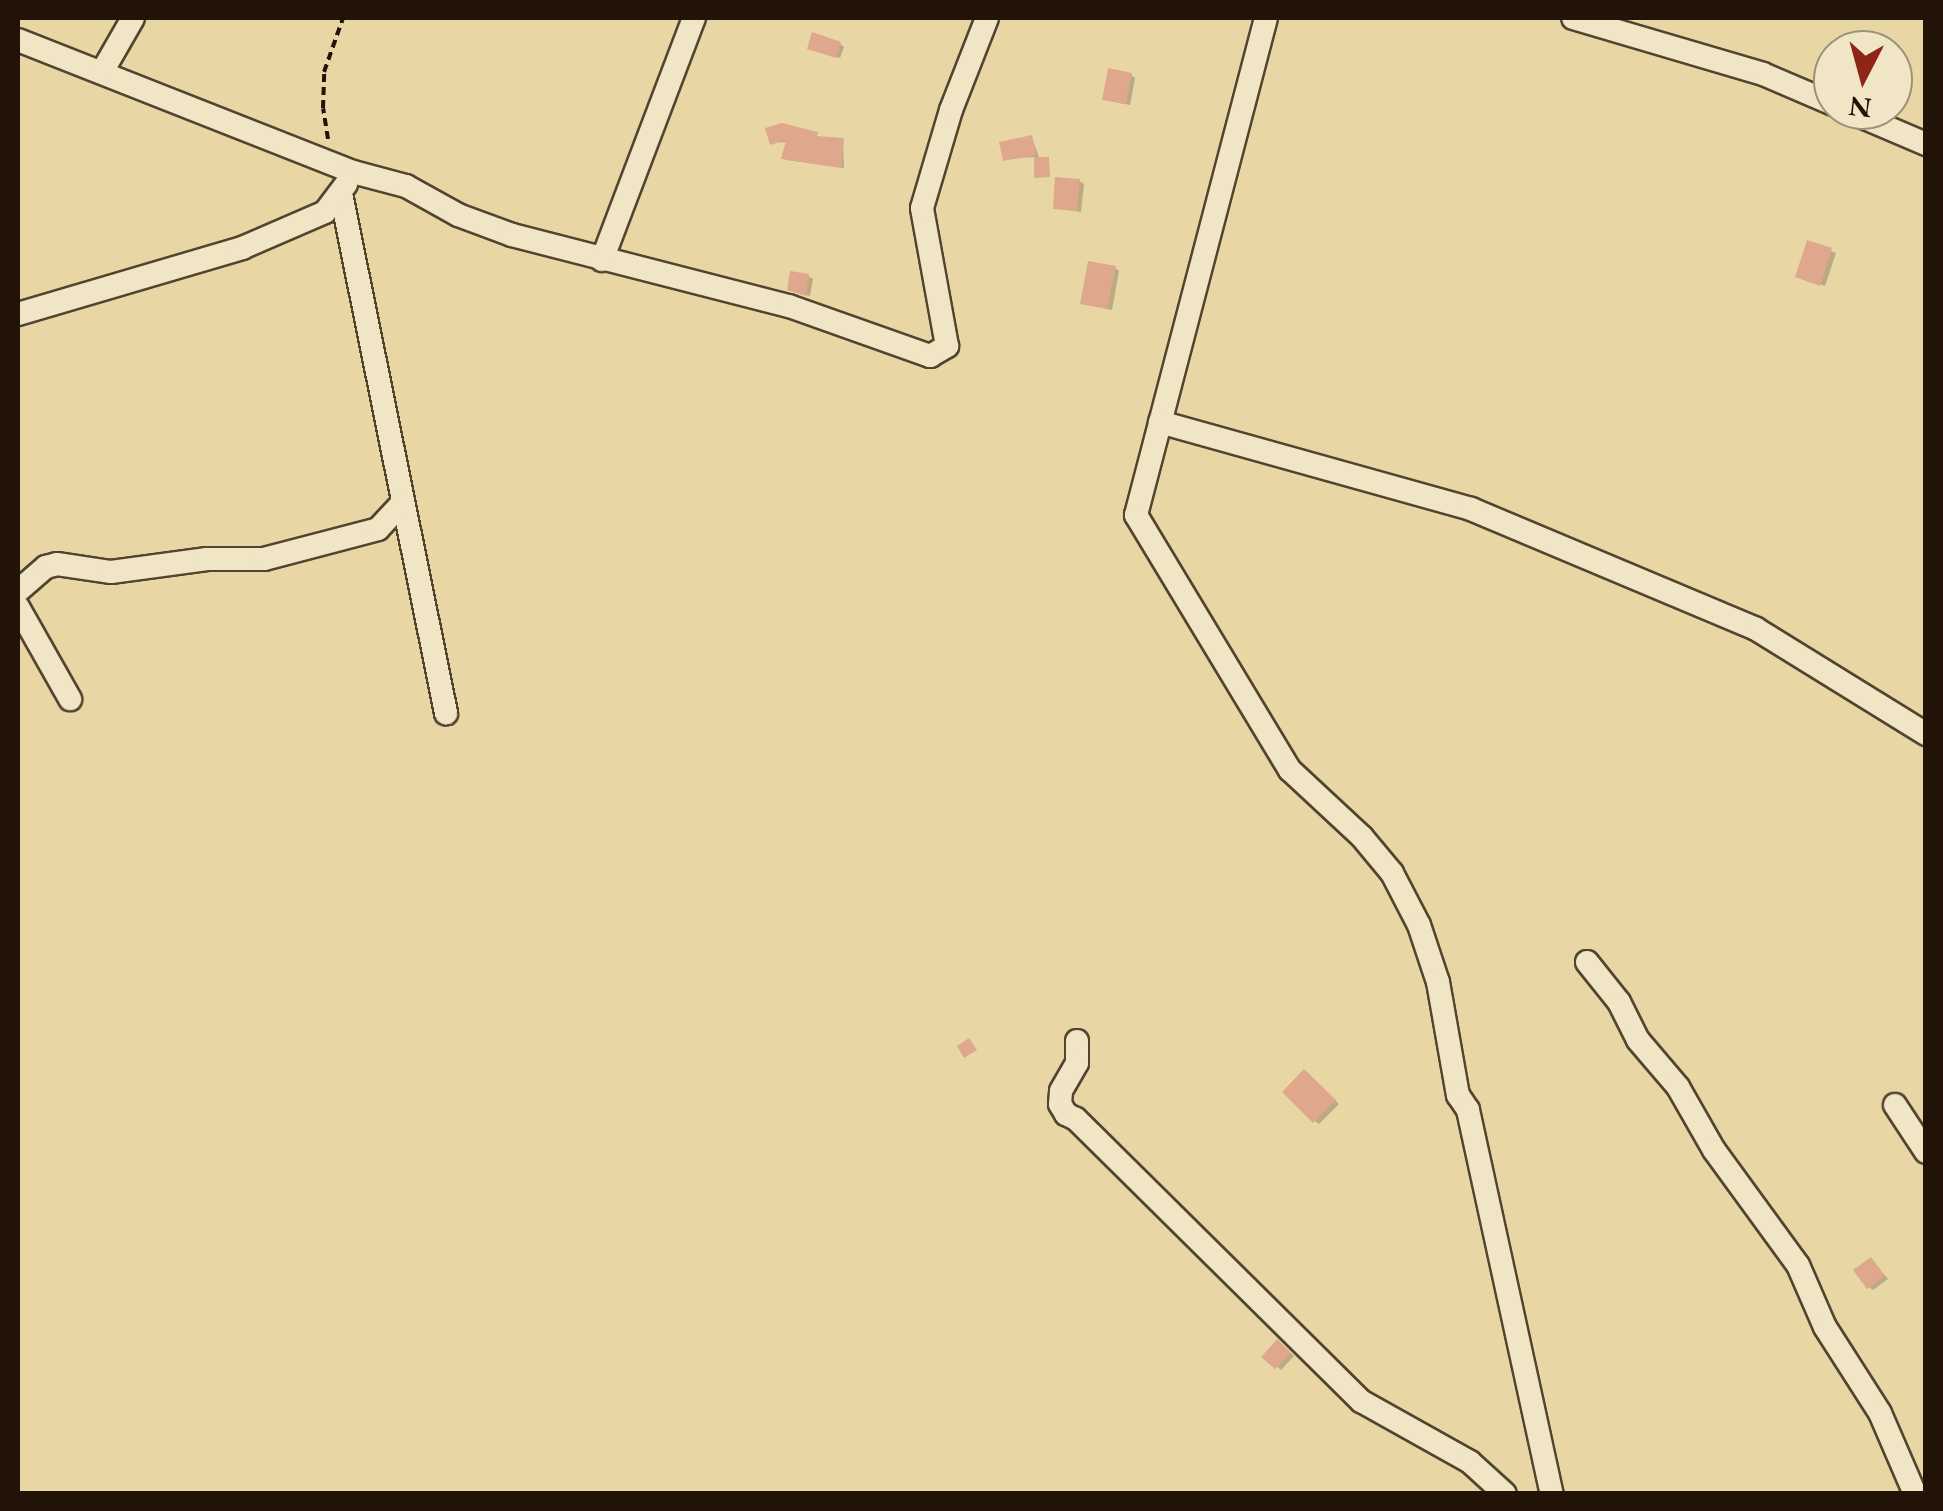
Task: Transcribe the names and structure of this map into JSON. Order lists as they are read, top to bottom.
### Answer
{
  "north": "bottom"
}
